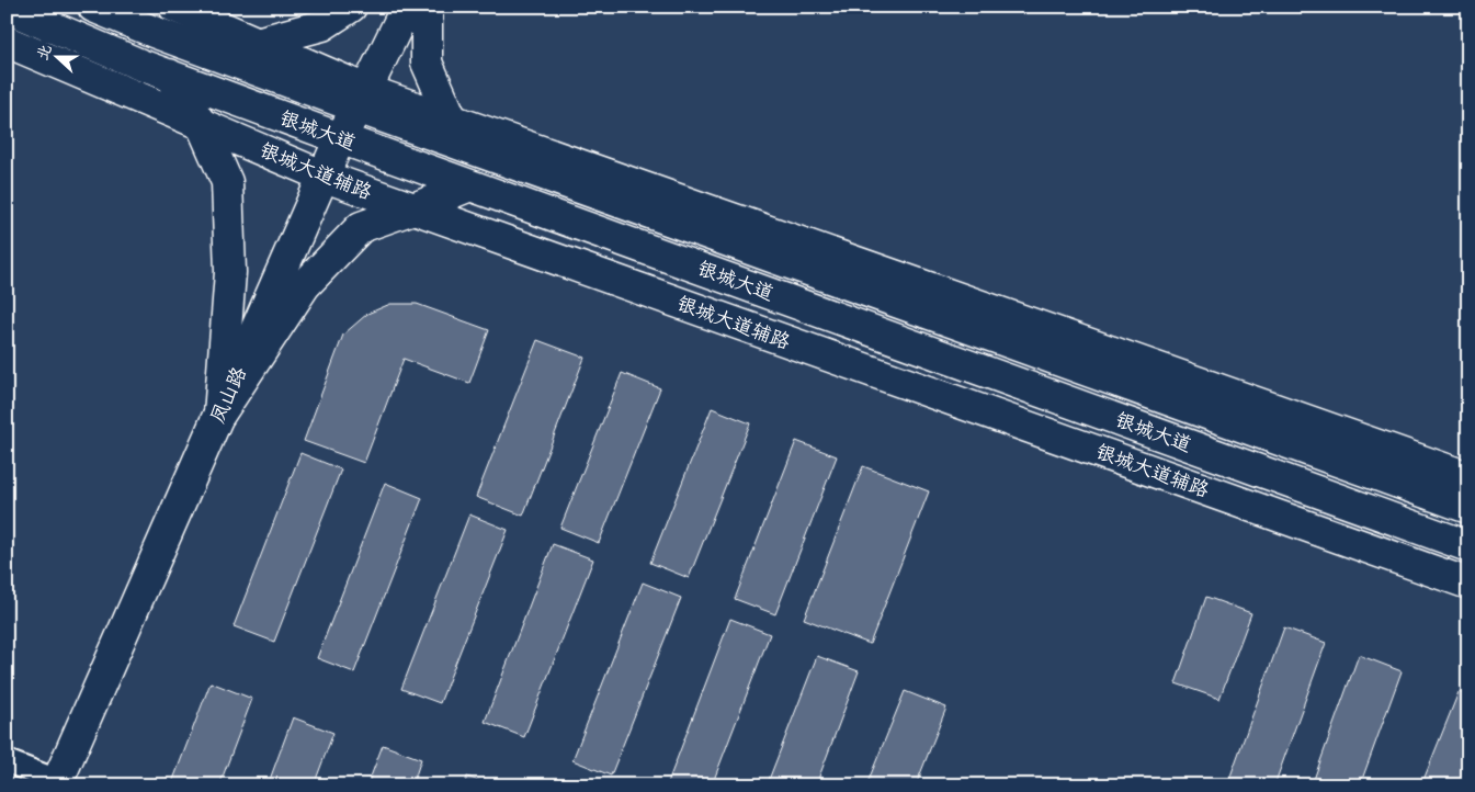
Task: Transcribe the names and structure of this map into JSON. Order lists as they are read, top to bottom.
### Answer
{
  "streets": {
    "main road": ["银城大道", "银城大道辅路", "凤山路"]
  },
  "crossings": [
    ["银城大道", "凤山路"],
    ["银城大道辅路", "凤山路"]
  ],
  "north": "left"
}
